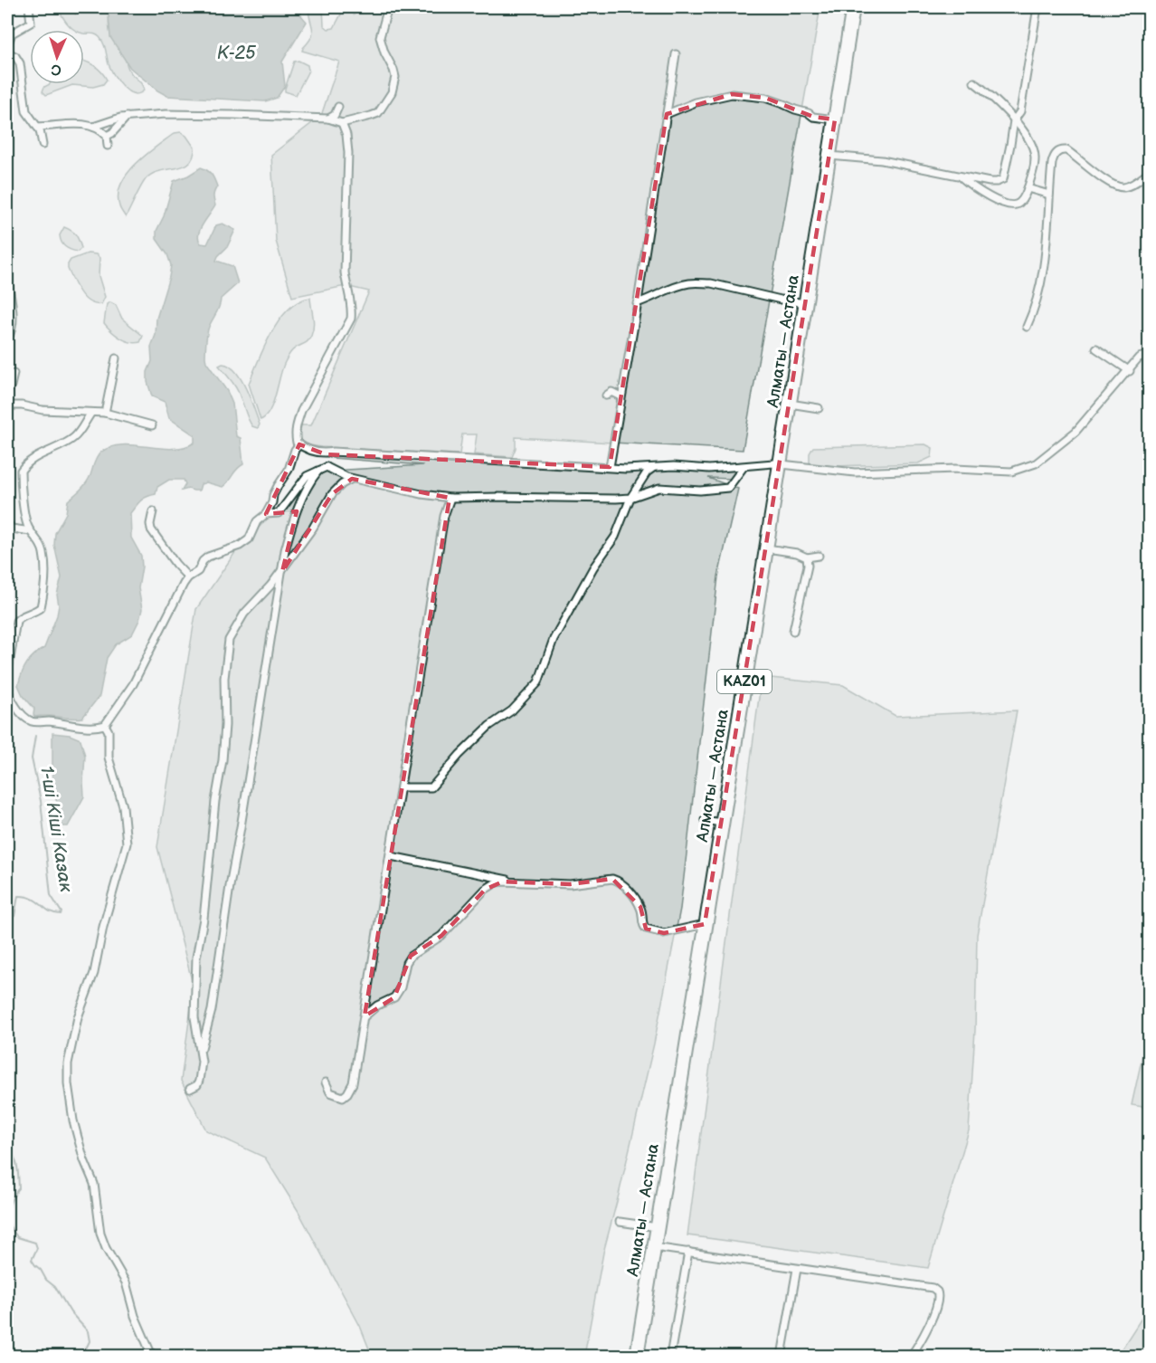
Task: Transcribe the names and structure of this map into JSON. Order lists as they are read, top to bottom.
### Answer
{
  "streets": {
    "highway": ["Алматы — Астана", "KАZ01"]
  },
  "water": ["К-25", "1-ші Кіші Казак"],
  "north": "bottom"
}
